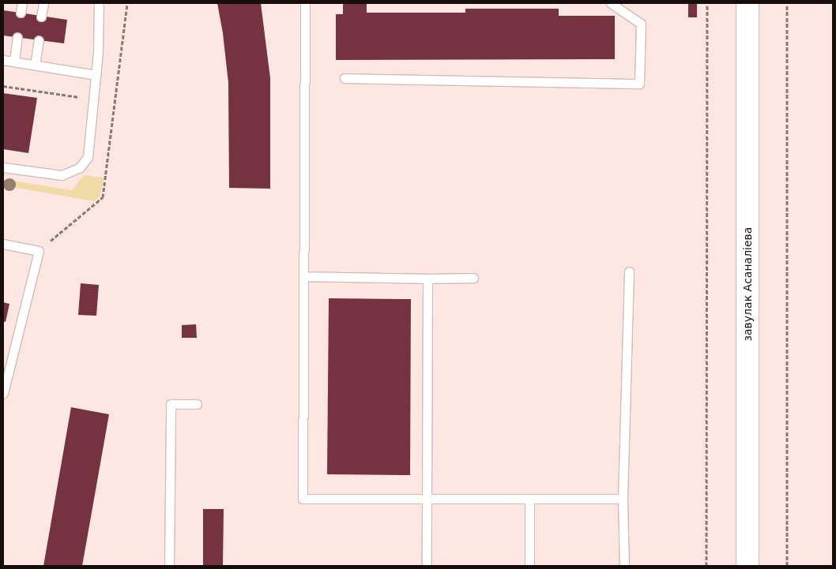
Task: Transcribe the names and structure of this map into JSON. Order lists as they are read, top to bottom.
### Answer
{
  "streets": {
    "street": ["завулак Асаналіева"]
  }
}
